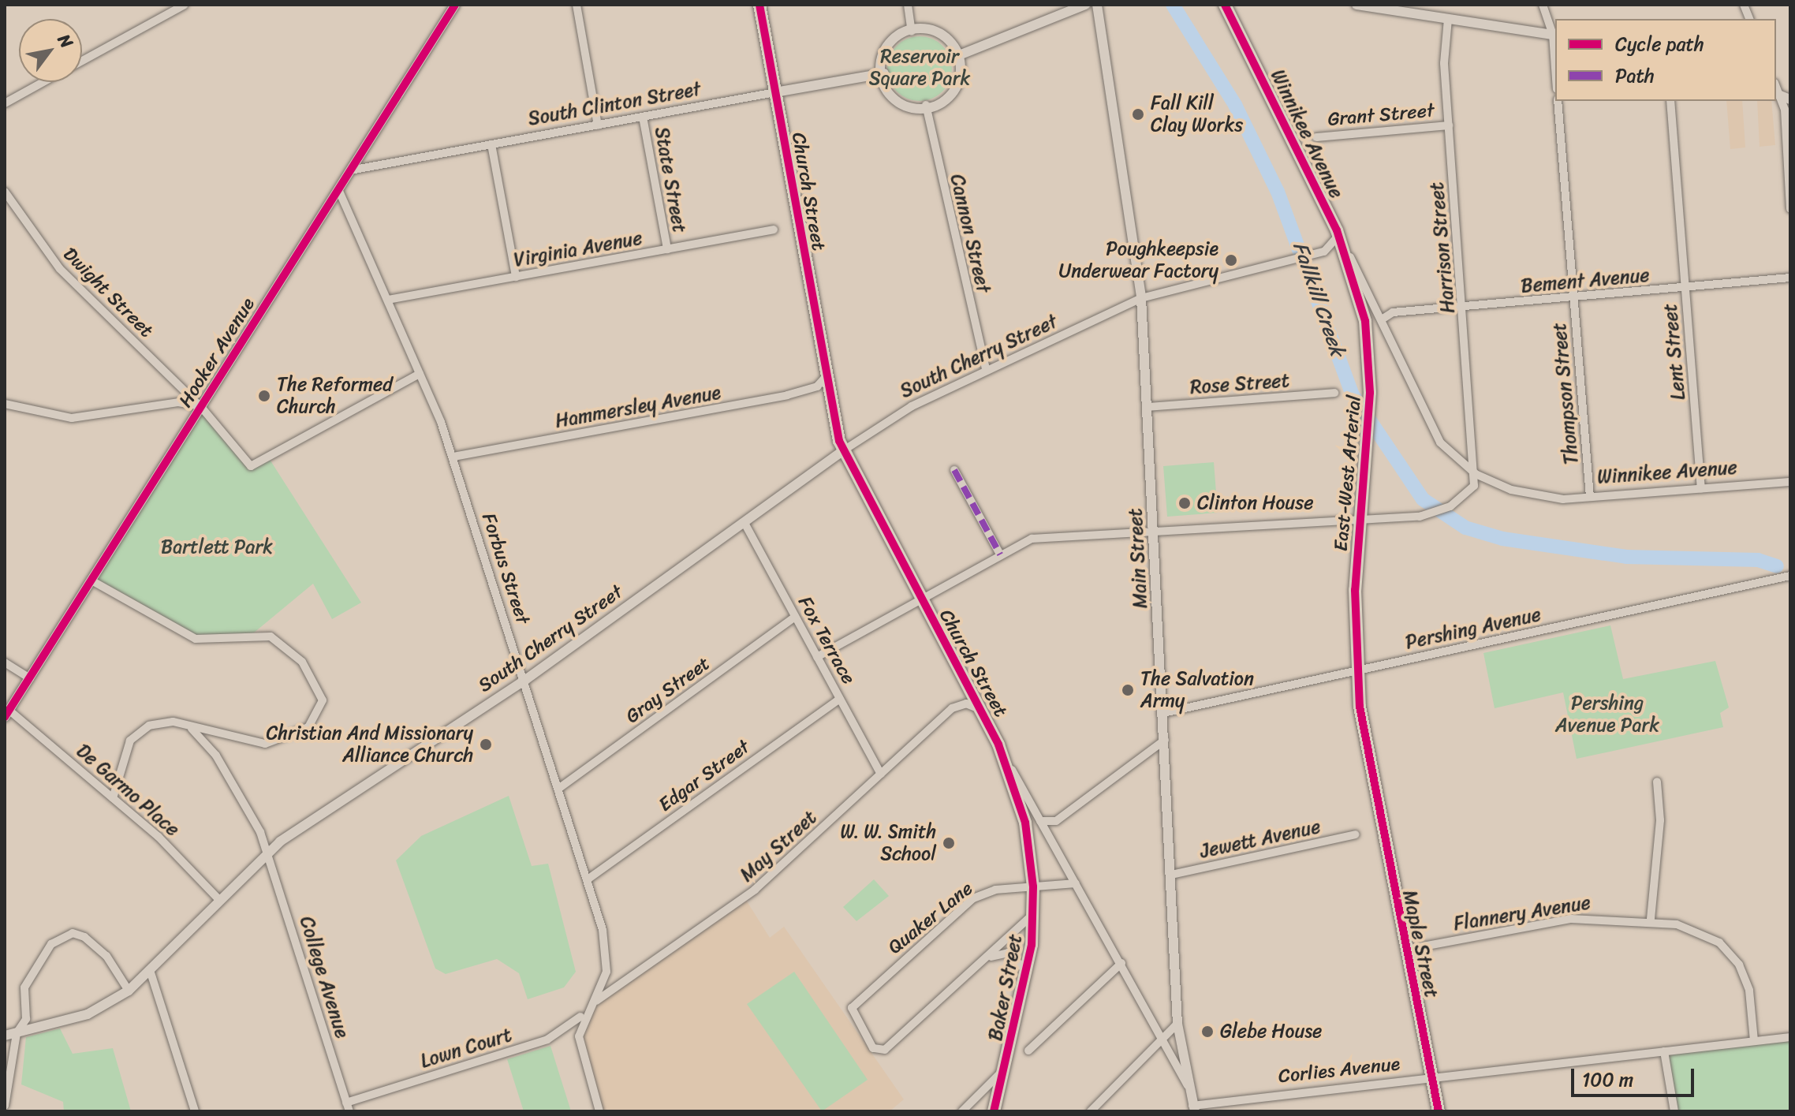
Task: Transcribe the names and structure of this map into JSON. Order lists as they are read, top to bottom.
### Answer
{
  "streets": {
    "highway": [
      "Winnikee Avenue",
      "Church Street",
      "East-West Arterial",
      "Maple Street",
      "Baker Street"
    ],
    "street": [
      "South Clinton Street",
      "Grant Street",
      "State Street",
      "Cannon Street",
      "Harrison Street",
      "Virginia Avenue",
      "Bement Avenue",
      "Dwight Street",
      "Lent Street",
      "Hooker Avenue",
      "South Cherry Street",
      "Rose Street",
      "Thompson Street",
      "Hammersley Avenue",
      "Main Street",
      "Forbus Street",
      "Pershing Avenue",
      "Fox Terrace",
      "Gray Street",
      "Edgar Street",
      "De Garmo Place",
      "Jewett Avenue",
      "May Street",
      "Flannery Avenue",
      "Quaker Lane",
      "College Avenue",
      "Lown Court",
      "Corlies Avenue"
    ]
  },
  "crossings": [
    ["South Clinton Street", "State Street"],
    ["South Clinton Street", "Church Street"],
    ["South Clinton Street", "Cannon Street"],
    ["South Clinton Street", "Hooker Avenue"],
    ["Grant Street", "Harrison Street"],
    ["Winnikee Avenue", "Harrison Street"],
    ["Winnikee Avenue", "Bement Avenue"],
    ["Winnikee Avenue", "Lent Street"],
    ["Winnikee Avenue", "South Cherry Street"],
    ["Winnikee Avenue", "Thompson Street"],
    ["Winnikee Avenue", "East-West Arterial"],
    ["State Street", "Virginia Avenue"],
    ["Church Street", "South Cherry Street"],
    ["Church Street", "Hammersley Avenue"],
    ["Church Street", "Main Street"],
    ["Church Street", "May Street"],
    ["Church Street", "Quaker Lane"],
    ["Church Street", "Baker Street"],
    ["Cannon Street", "South Cherry Street"],
    ["Harrison Street", "Bement Avenue"],
    ["Virginia Avenue", "Forbus Street"],
    ["Bement Avenue", "Lent Street"],
    ["Bement Avenue", "Thompson Street"],
    ["Dwight Street", "Hooker Avenue"],
    ["Dwight Street", "Forbus Street"],
    ["Hooker Avenue", "Forbus Street"],
    ["Hooker Avenue", "De Garmo Place"],
    ["South Cherry Street", "Main Street"],
    ["South Cherry Street", "Forbus Street"],
    ["South Cherry Street", "Fox Terrace"],
    ["South Cherry Street", "De Garmo Place"],
    ["South Cherry Street", "College Avenue"],
    ["Rose Street", "Main Street"],
    ["Hammersley Avenue", "Forbus Street"],
    ["East-West Arterial", "Pershing Avenue"],
    ["East-West Arterial", "Maple Street"],
    ["Main Street", "Pershing Avenue"],
    ["Main Street", "Jewett Avenue"],
    ["Main Street", "Corlies Avenue"],
    ["Forbus Street", "Gray Street"],
    ["Forbus Street", "Edgar Street"],
    ["Forbus Street", "May Street"],
    ["Forbus Street", "Lown Court"],
    ["Pershing Avenue", "Maple Street"],
    ["Fox Terrace", "Gray Street"],
    ["Fox Terrace", "Edgar Street"],
    ["Fox Terrace", "May Street"],
    ["May Street", "Lown Court"],
    ["Flannery Avenue", "Maple Street"],
    ["Flannery Avenue", "Corlies Avenue"],
    ["Quaker Lane", "Baker Street"],
    ["Maple Street", "Corlies Avenue"],
    ["College Avenue", "Lown Court"]
  ],
  "water": ["Fallkill Creek"],
  "parks": ["Reservoir Square Park", "Bartlett Park", "Pershing Avenue Park"],
  "places": [
    "Fall Kill Clay Works",
    "Poughkeepsie Underwear Factory",
    "The Reformed Church",
    "Clinton House",
    "The Salvation Army",
    "Christian And Missionary Alliance Church",
    "W. W. Smith School",
    "Glebe House"
  ],
  "legend": ["Cycle path", "Path"],
  "scale_bar": "100 m",
  "north": "top right"
}
